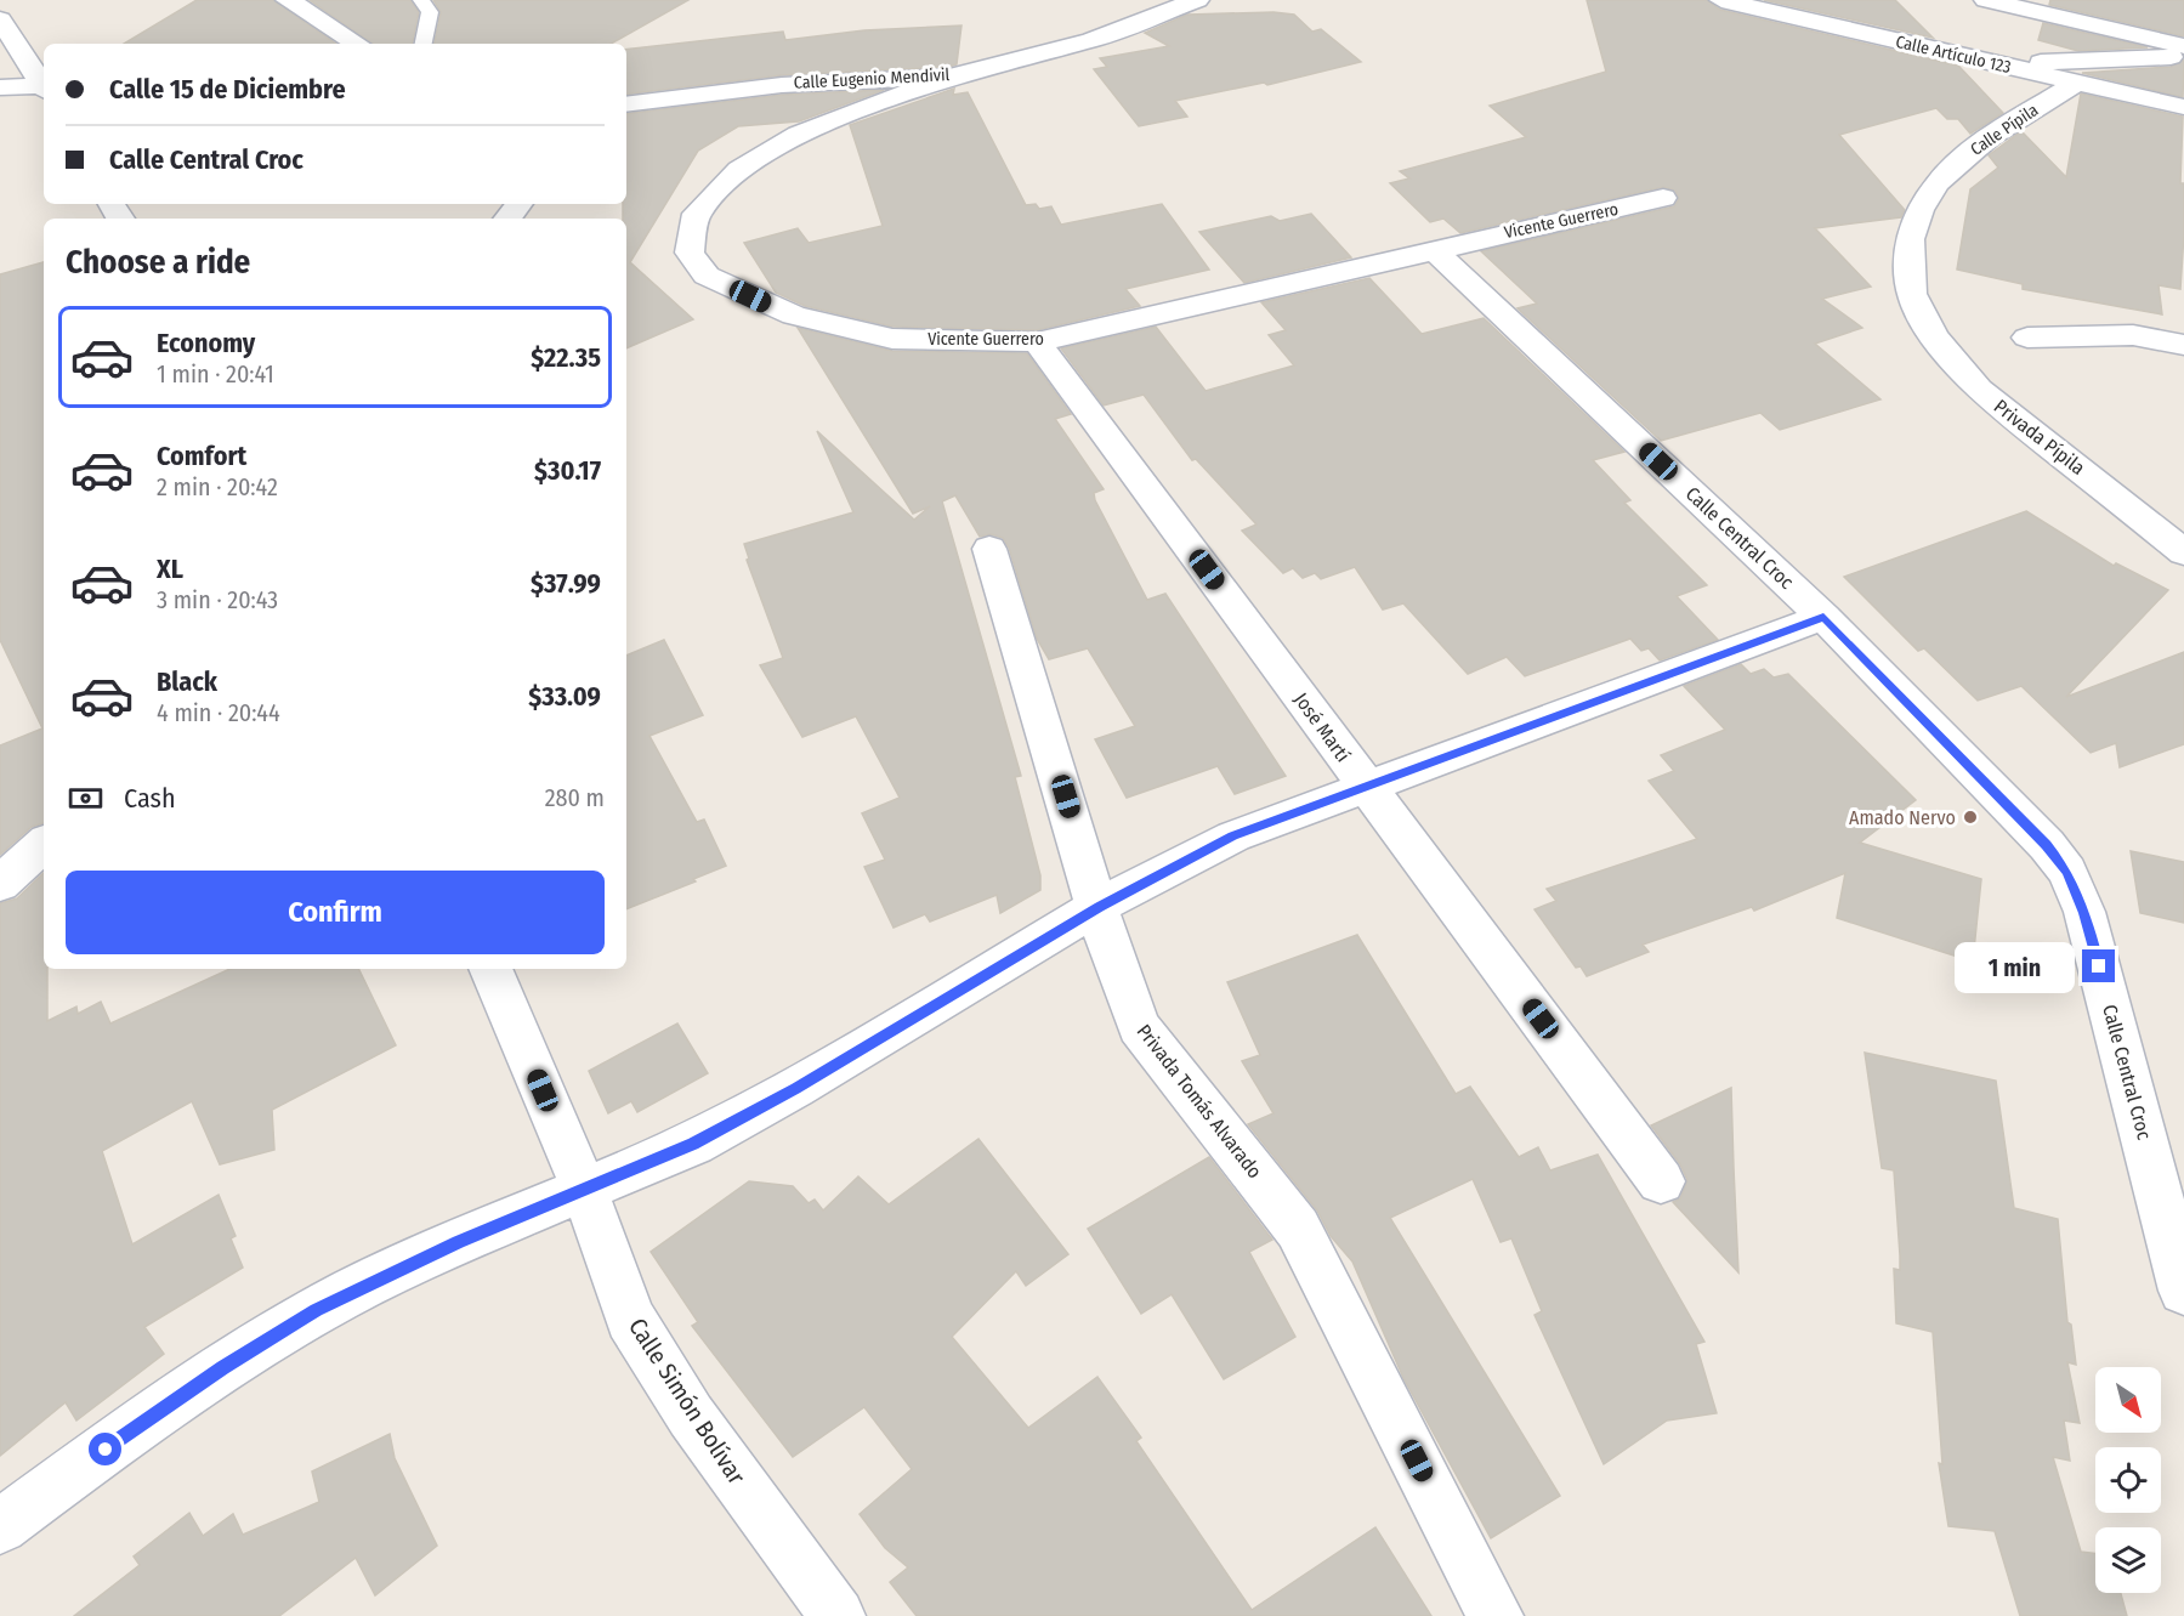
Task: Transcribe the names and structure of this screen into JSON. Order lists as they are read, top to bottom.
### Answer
{
  "streets": {
    "street": [
      "Calle Artículo 123",
      "Calle Eugenio Mendivil",
      "Calle Pípila",
      "Vicente Guerrero",
      "Privada Pípila",
      "Calle Central Croc",
      "José Martí",
      "Privada Tomás Alvarado",
      "Calle Simón Bolívar"
    ]
  },
  "crossings": [
    ["Calle Artículo 123", "Calle Pípila"],
    ["Calle Eugenio Mendivil", "Vicente Guerrero"],
    ["Calle Pípila", "Privada Pípila"],
    ["Vicente Guerrero", "Calle Central Croc"],
    ["Vicente Guerrero", "José Martí"]
  ],
  "places": ["Amado Nervo"],
  "north": "bottom right",
  "page": {
    "banner": ["Calle 15 de Diciembre", "Calle Central Croc"],
    "heading": "Choose a ride",
    "list": [
      {
        "name": "Economy",
        "note": "1 min · 20:41",
        "value": "$22.35"
      },
      {
        "name": "Comfort",
        "note": "2 min · 20:42",
        "value": "$30.17"
      },
      {
        "name": "XL",
        "note": "3 min · 20:43",
        "value": "$37.99"
      },
      {
        "name": "Black",
        "note": "4 min · 20:44",
        "value": "$33.09"
      }
    ],
    "pay": ["Cash", "280 m"],
    "buttons": "Confirm",
    "bubble": "1 min"
  }
}
